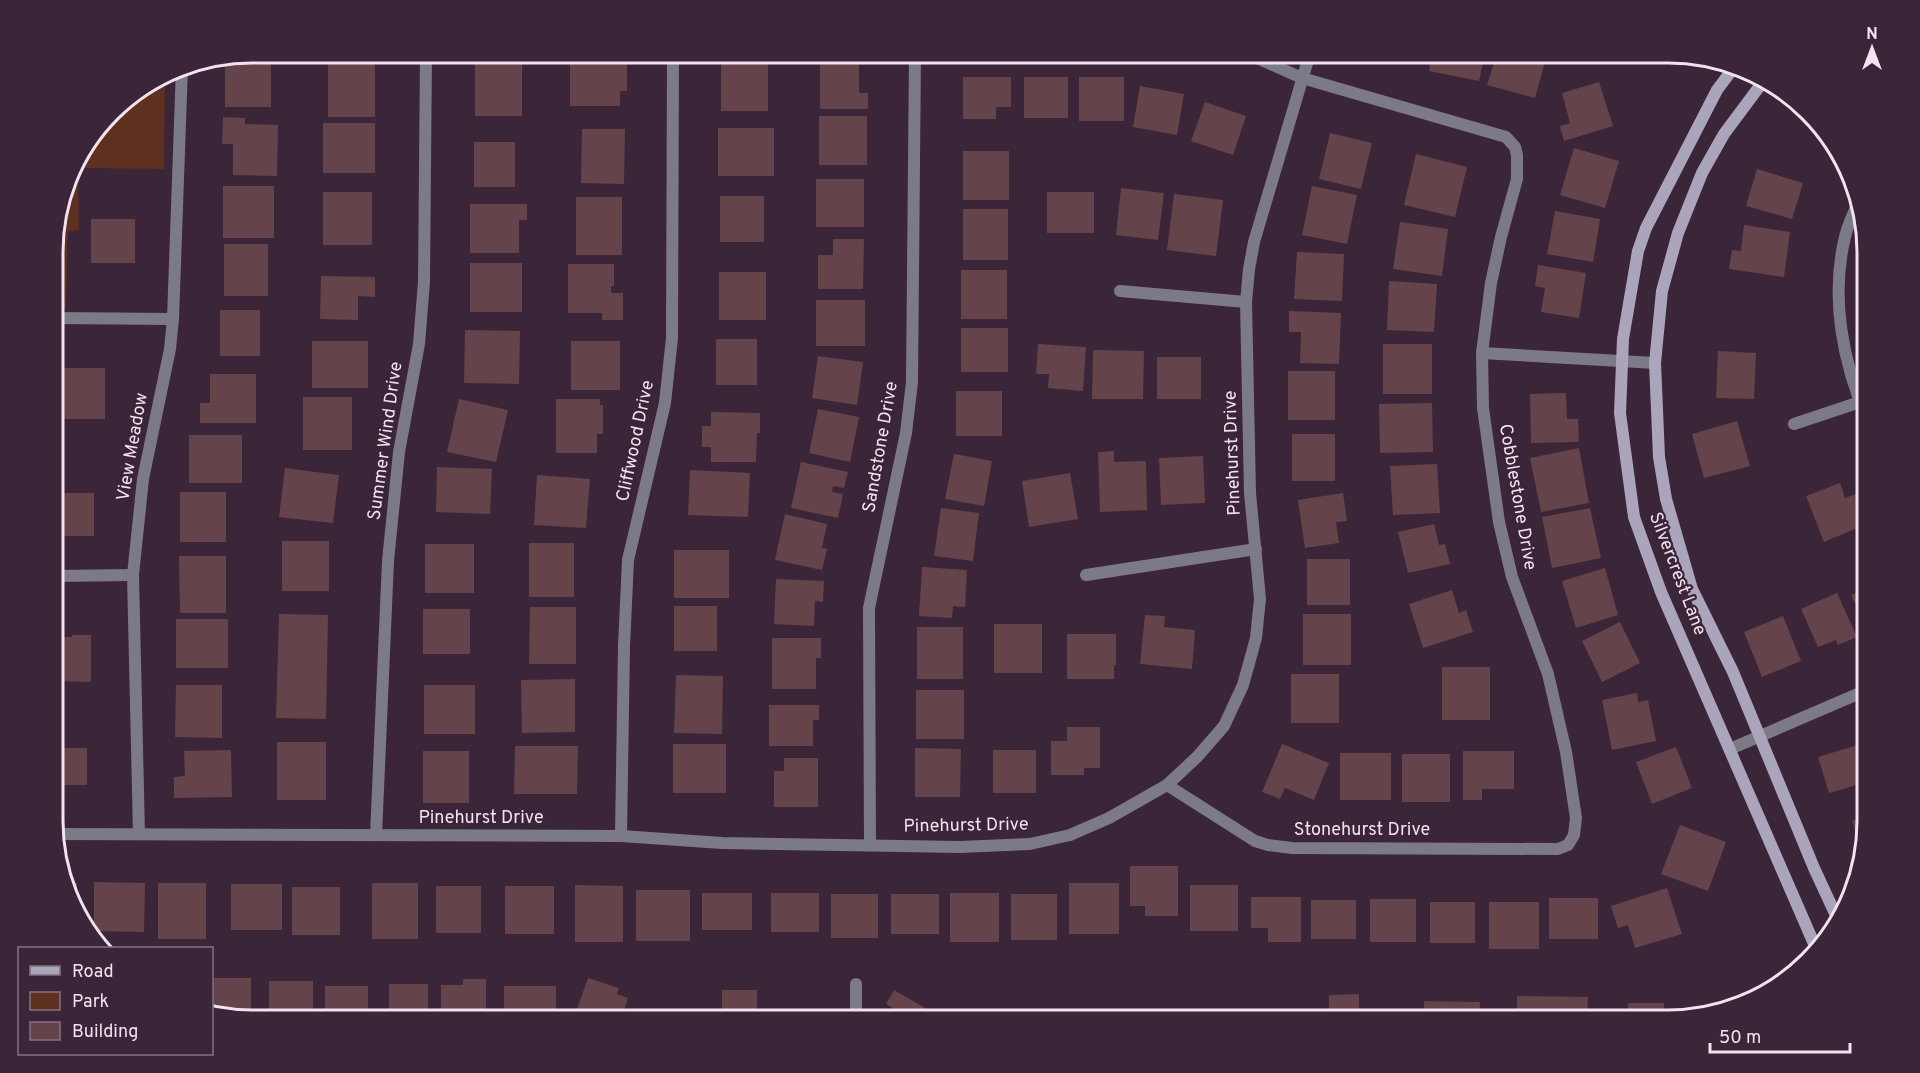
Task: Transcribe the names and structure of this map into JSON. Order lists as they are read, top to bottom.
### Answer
{
  "streets": {
    "street": [
      "Summer Wind Drive",
      "Cliffwood Drive",
      "View Meadow",
      "Sandstone Drive",
      "Pinehurst Drive",
      "Cobblestone Drive",
      "Silvercrest Lane",
      "Stonehurst Drive"
    ]
  },
  "crossings": [
    ["Summer Wind Drive", "Pinehurst Drive"],
    ["Cliffwood Drive", "Pinehurst Drive"],
    ["View Meadow", "Pinehurst Drive"],
    ["Sandstone Drive", "Pinehurst Drive"],
    ["Pinehurst Drive", "Cobblestone Drive"],
    ["Pinehurst Drive", "Stonehurst Drive"],
    ["Cobblestone Drive", "Stonehurst Drive"]
  ],
  "legend": ["Road", "Park", "Building"],
  "scale_bar": "50 m",
  "north": "top"
}
